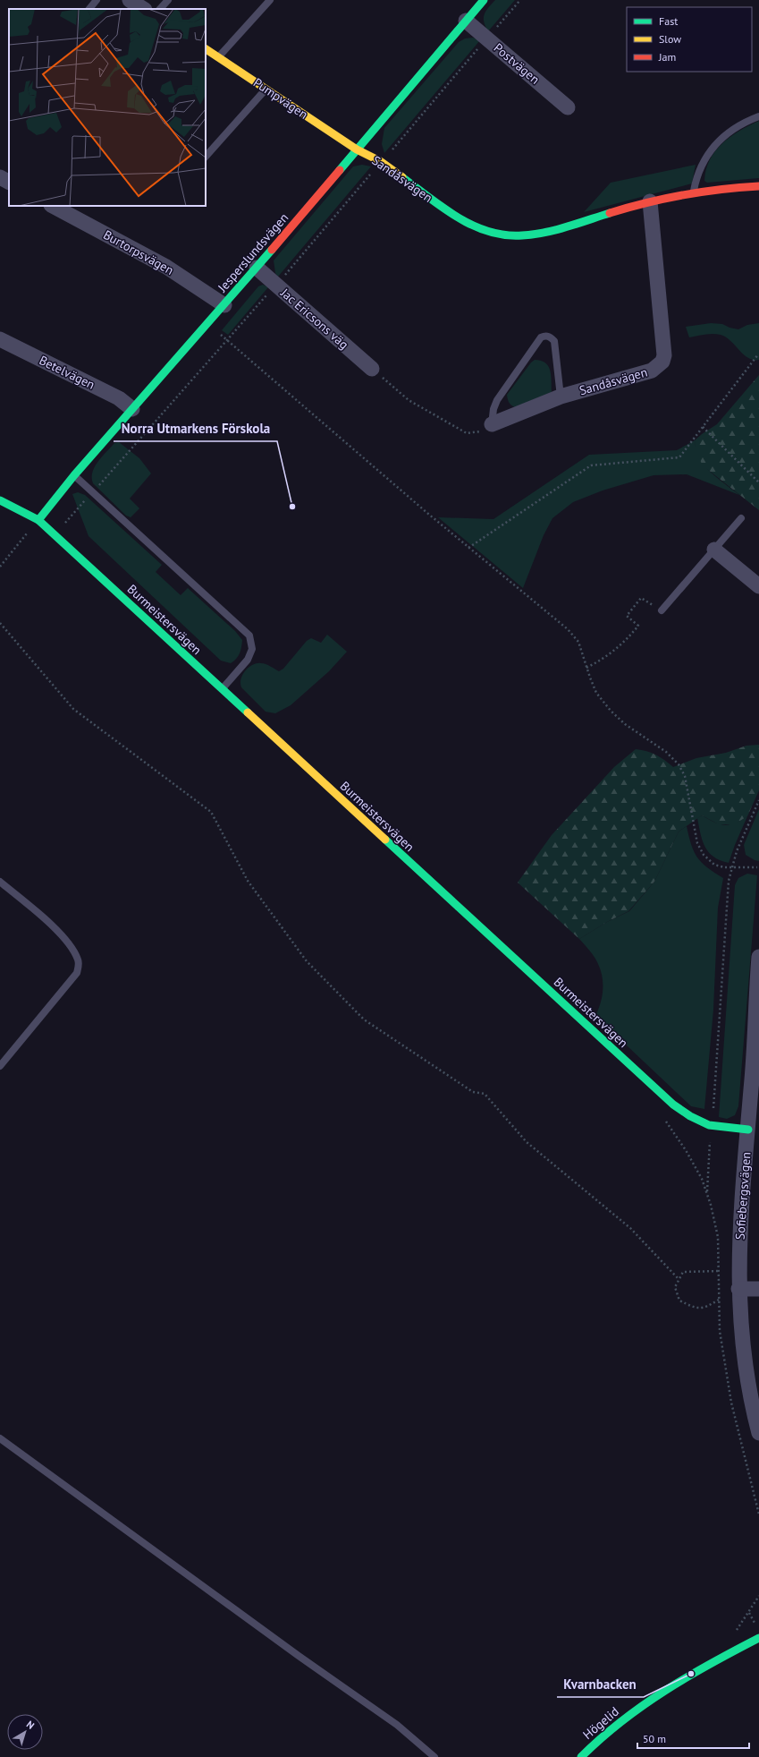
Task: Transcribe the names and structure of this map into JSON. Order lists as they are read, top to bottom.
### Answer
{
  "streets": {
    "street": [
      "Postvägen",
      "Pumpvägen",
      "Sandåsvägen",
      "Burtorpsvägen",
      "Jesperslundsvägen",
      "Jac Ericsons väg",
      "Betelvägen",
      "Burmeistersvägen",
      "Sofiebergsvägen",
      "Högelid"
    ]
  },
  "crossings": [
    ["Postvägen", "Jesperslundsvägen"],
    ["Pumpvägen", "Sandåsvägen"],
    ["Pumpvägen", "Jesperslundsvägen"],
    ["Sandåsvägen", "Jesperslundsvägen"],
    ["Burtorpsvägen", "Jesperslundsvägen"],
    ["Jesperslundsvägen", "Jac Ericsons väg"],
    ["Jesperslundsvägen", "Betelvägen"],
    ["Jesperslundsvägen", "Burmeistersvägen"],
    ["Burmeistersvägen", "Sofiebergsvägen"]
  ],
  "places": ["Norra Utmarkens Förskola", "Kvarnbacken"],
  "legend": ["Fast", "Slow", "Jam"],
  "scale_bar": "50 m",
  "north": "top right"
}
